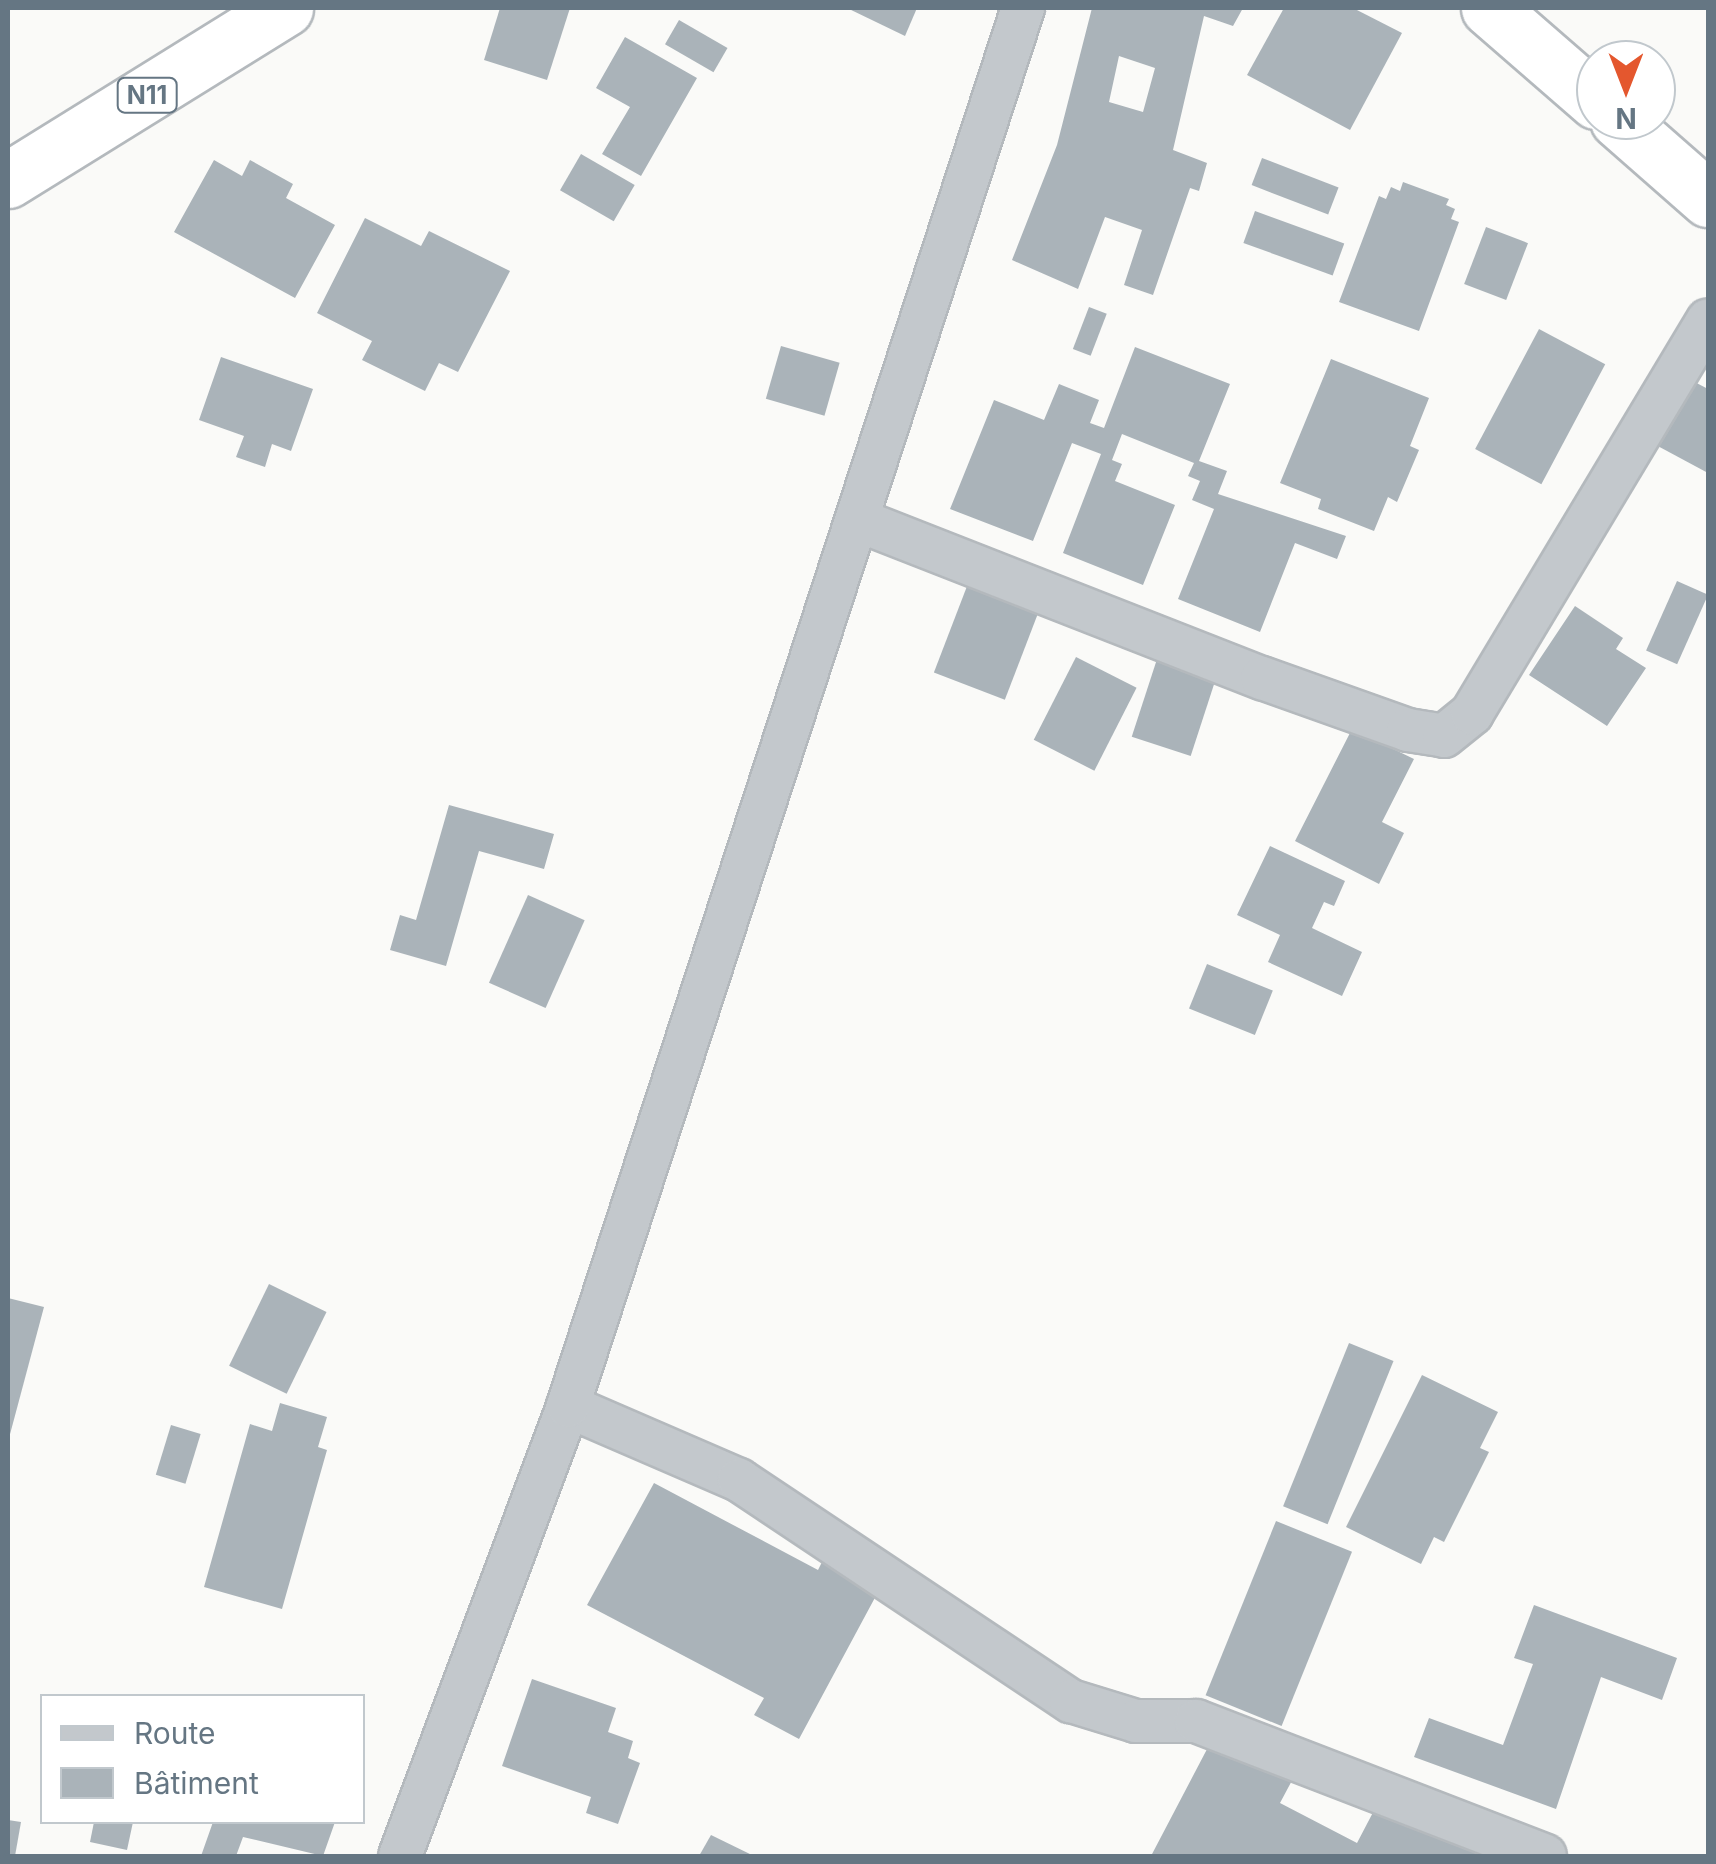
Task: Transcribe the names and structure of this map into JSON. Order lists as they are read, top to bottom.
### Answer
{
  "streets": {
    "highway": ["N11"]
  },
  "legend": ["Route", "Bâtiment"],
  "north": "bottom"
}
